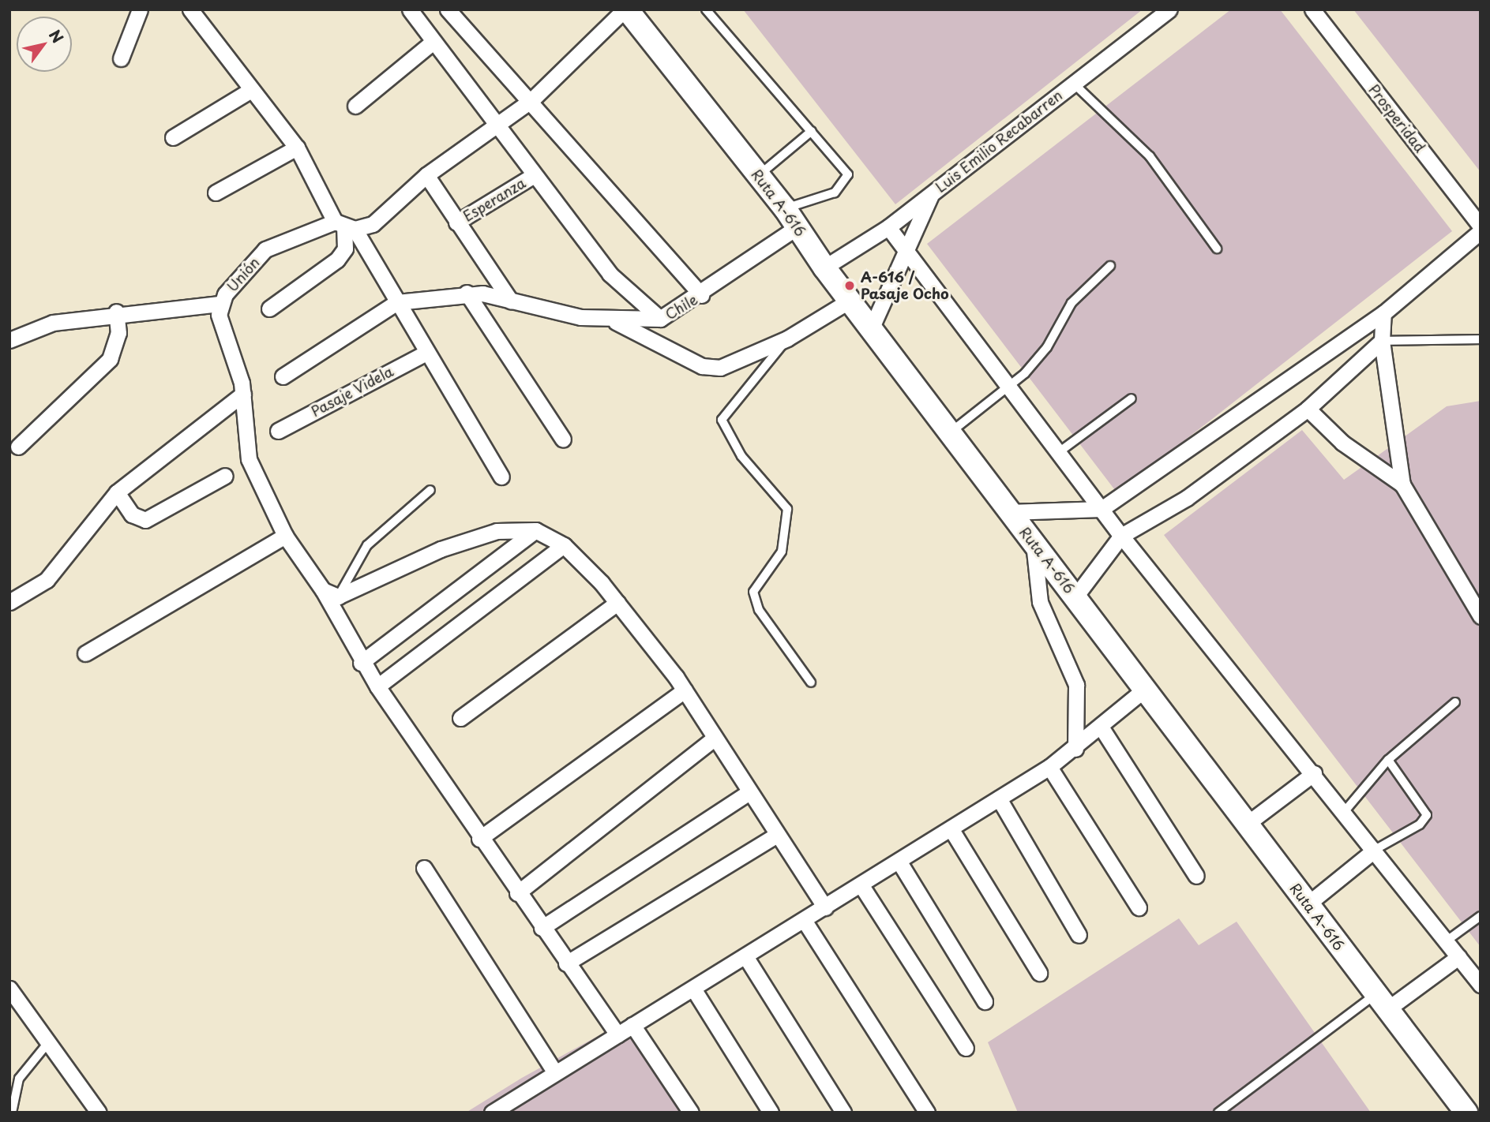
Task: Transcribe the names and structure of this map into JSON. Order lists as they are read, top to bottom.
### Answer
{
  "streets": {
    "main road": ["Ruta A-616"],
    "street": [
      "Prosperidad",
      "Luis Emilio Recabarren",
      "Esperanza",
      "Unión",
      "Chile",
      "Pasaje Videla"
    ]
  },
  "crossings": [
    ["Luis Emilio Recabarren", "Ruta A-616"],
    ["Ruta A-616", "Unión"],
    ["Ruta A-616", "Chile"]
  ],
  "places": ["A-616 / Pasaje Ocho"],
  "north": "top right"
}
